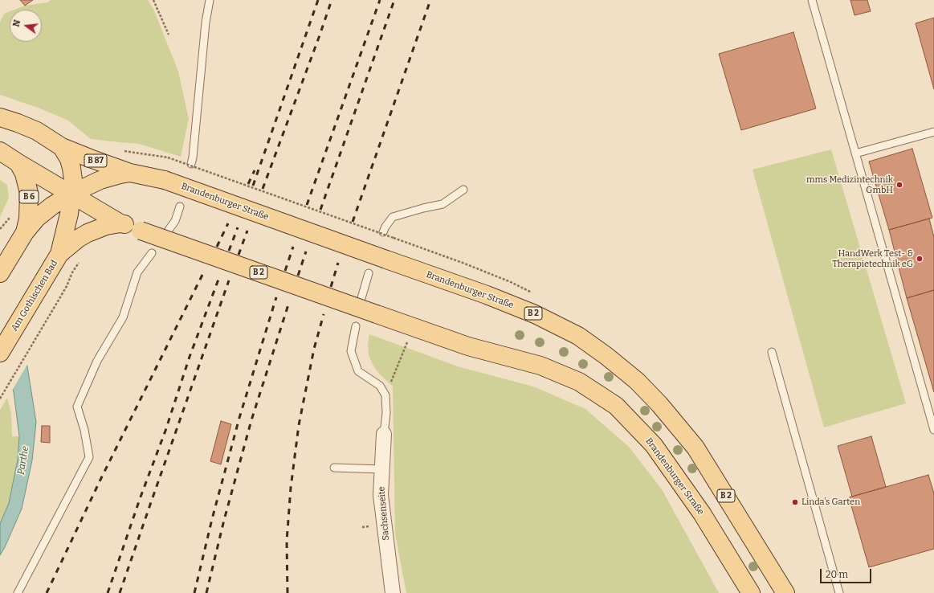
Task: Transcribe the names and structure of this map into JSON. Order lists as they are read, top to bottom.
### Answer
{
  "streets": {
    "main road": [
      "B 87",
      "B 6",
      "Brandenburger Straße",
      "B 2",
      "Am Gothischen Bad"
    ],
    "street": ["Sachsenseite"]
  },
  "crossings": [
    ["B 6", "Brandenburger Straße"],
    ["B 6", "B 2"],
    ["Brandenburger Straße", "B 2"],
    ["Brandenburger Straße", "Am Gothischen Bad"],
    ["B 2", "Am Gothischen Bad"]
  ],
  "water": ["Parthe"],
  "places": ["mms Medizintechnik GmbH", "HandWerk Test- & Therapietechnik eG", "Linda's Garten"],
  "scale_bar": "20 m",
  "north": "left"
}
